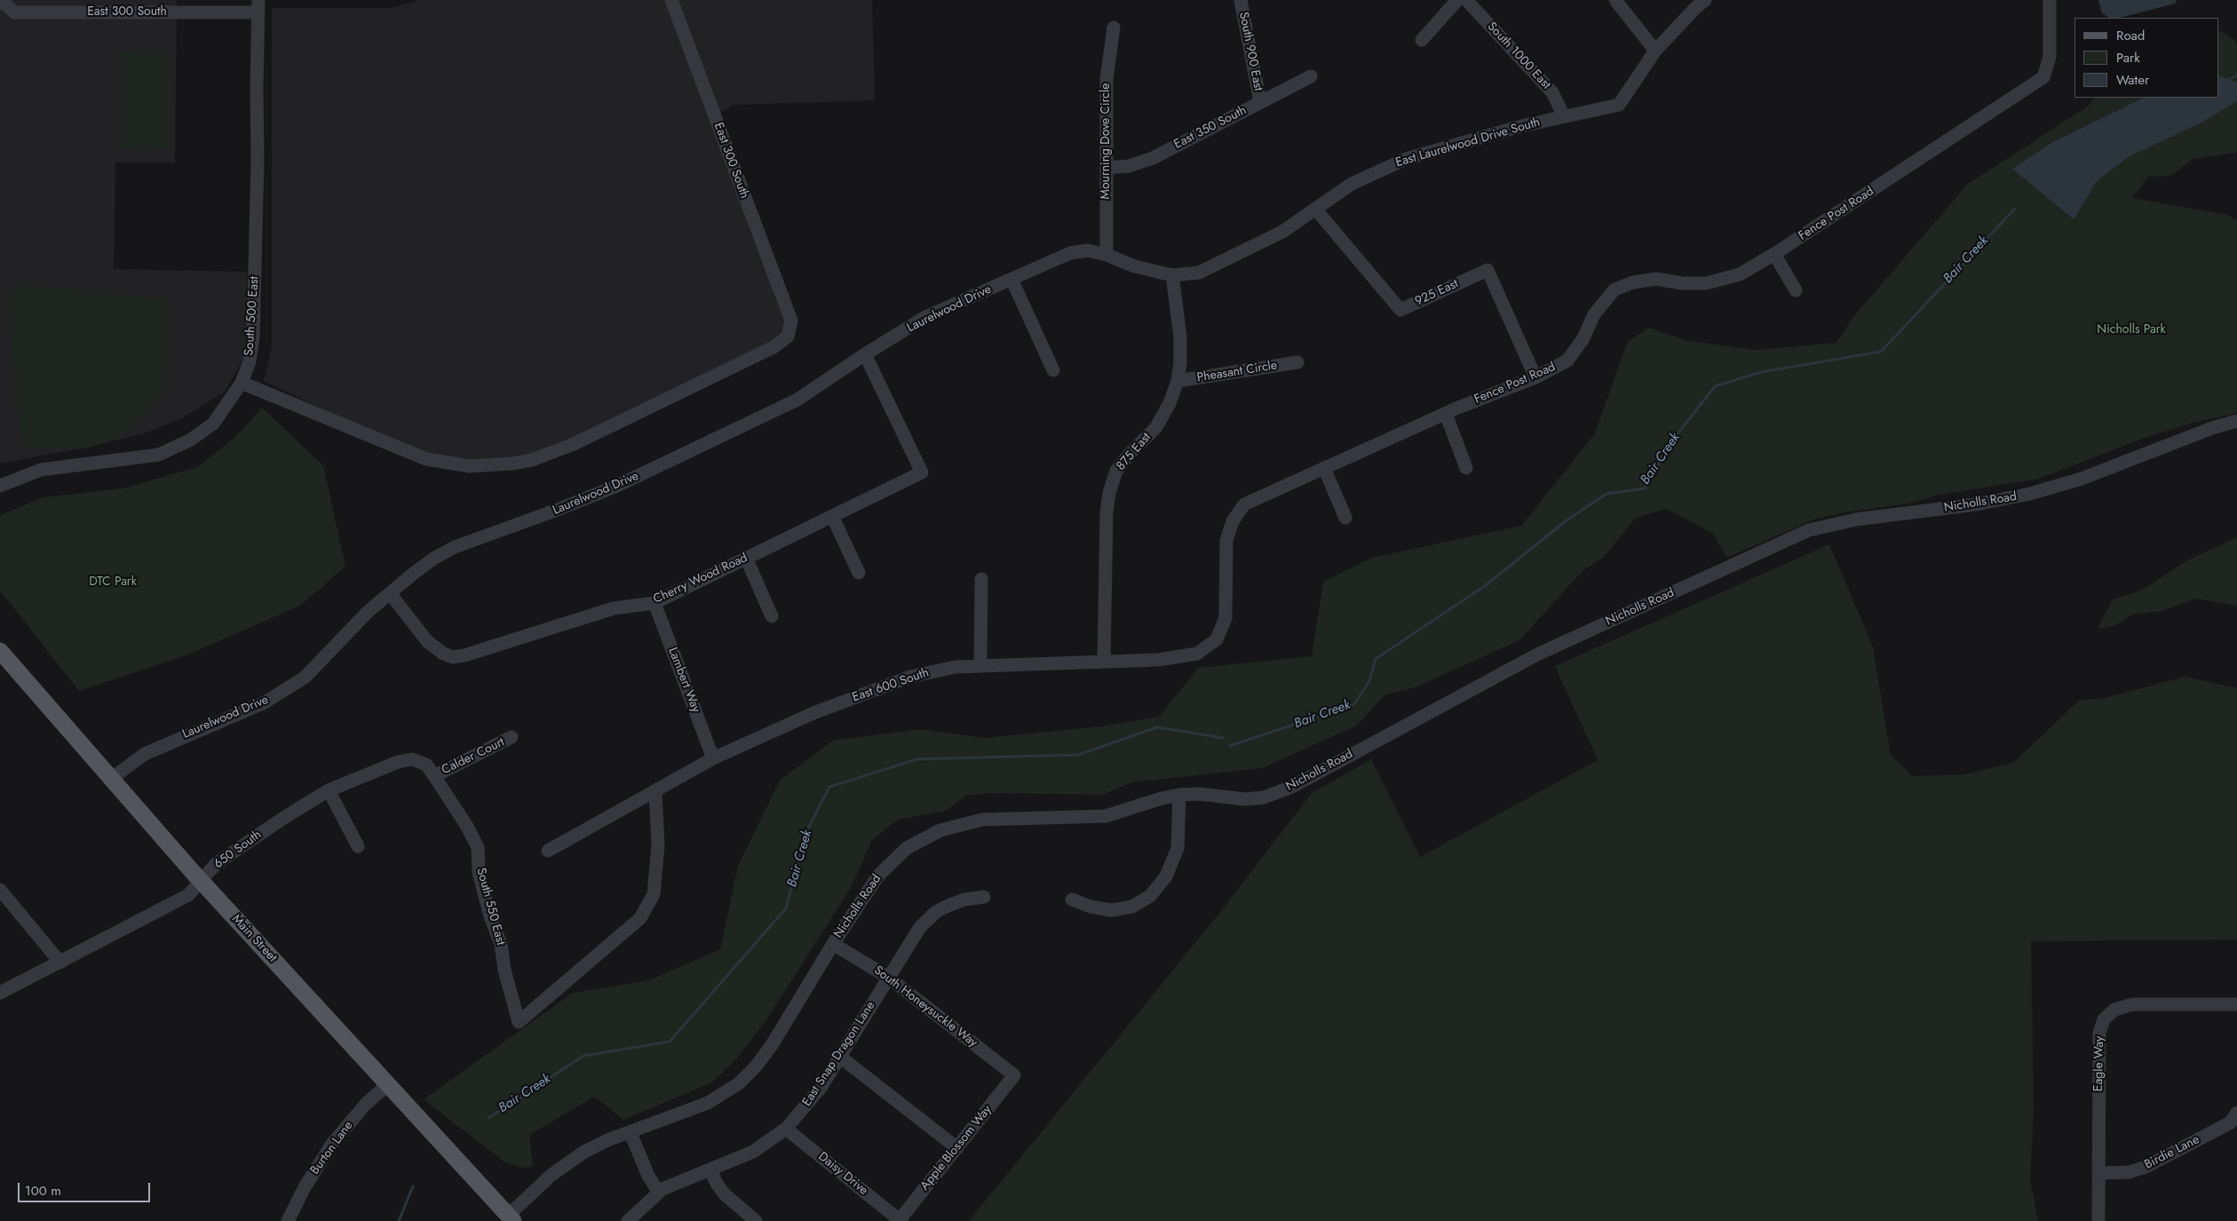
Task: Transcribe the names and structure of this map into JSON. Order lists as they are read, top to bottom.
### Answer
{
  "streets": {
    "main road": ["Main Street"],
    "street": [
      "East 300 South",
      "South 900 East",
      "South 1000 East",
      "East 350 South",
      "Mourning Dove Circle",
      "East Laurelwood Drive South",
      "Fence Post Road",
      "925 East",
      "Laurelwood Drive",
      "South 500 East",
      "Pheasant Circle",
      "875 East",
      "Nicholls Road",
      "Cherry Wood Road",
      "Lambert Way",
      "East 600 South",
      "Calder Court",
      "650 South",
      "South 550 East",
      "South Honeysuckle Way",
      "East Snap Dragon Lane",
      "Eagle Way",
      "Burton Lane",
      "Apple Blossom Way",
      "Birdie Lane",
      "Daisy Drive"
    ]
  },
  "crossings": [
    ["East 300 South", "South 500 East"],
    ["South 900 East", "East 350 South"],
    ["South 1000 East", "East Laurelwood Drive South"],
    ["East 350 South", "Mourning Dove Circle"],
    ["Mourning Dove Circle", "East Laurelwood Drive South"],
    ["Mourning Dove Circle", "Laurelwood Drive"],
    ["East Laurelwood Drive South", "925 East"],
    ["East Laurelwood Drive South", "Laurelwood Drive"],
    ["East Laurelwood Drive South", "875 East"],
    ["Fence Post Road", "925 East"],
    ["Fence Post Road", "East 600 South"],
    ["Laurelwood Drive", "Cherry Wood Road"],
    ["Laurelwood Drive", "Main Street"],
    ["Pheasant Circle", "875 East"],
    ["875 East", "East 600 South"],
    ["Nicholls Road", "Main Street"],
    ["Nicholls Road", "South Honeysuckle Way"],
    ["Cherry Wood Road", "Lambert Way"],
    ["Lambert Way", "East 600 South"],
    ["East 600 South", "South 550 East"],
    ["Calder Court", "650 South"],
    ["Calder Court", "South 550 East"],
    ["650 South", "South 550 East"],
    ["650 South", "Main Street"],
    ["Main Street", "Burton Lane"],
    ["South Honeysuckle Way", "East Snap Dragon Lane"],
    ["South Honeysuckle Way", "Apple Blossom Way"],
    ["East Snap Dragon Lane", "Daisy Drive"],
    ["Eagle Way", "Birdie Lane"],
    ["Apple Blossom Way", "Daisy Drive"]
  ],
  "water": ["Bair Creek"],
  "parks": ["Nicholls Park", "DTC Park"],
  "legend": ["Road", "Park", "Water"],
  "scale_bar": "100 m"
}
